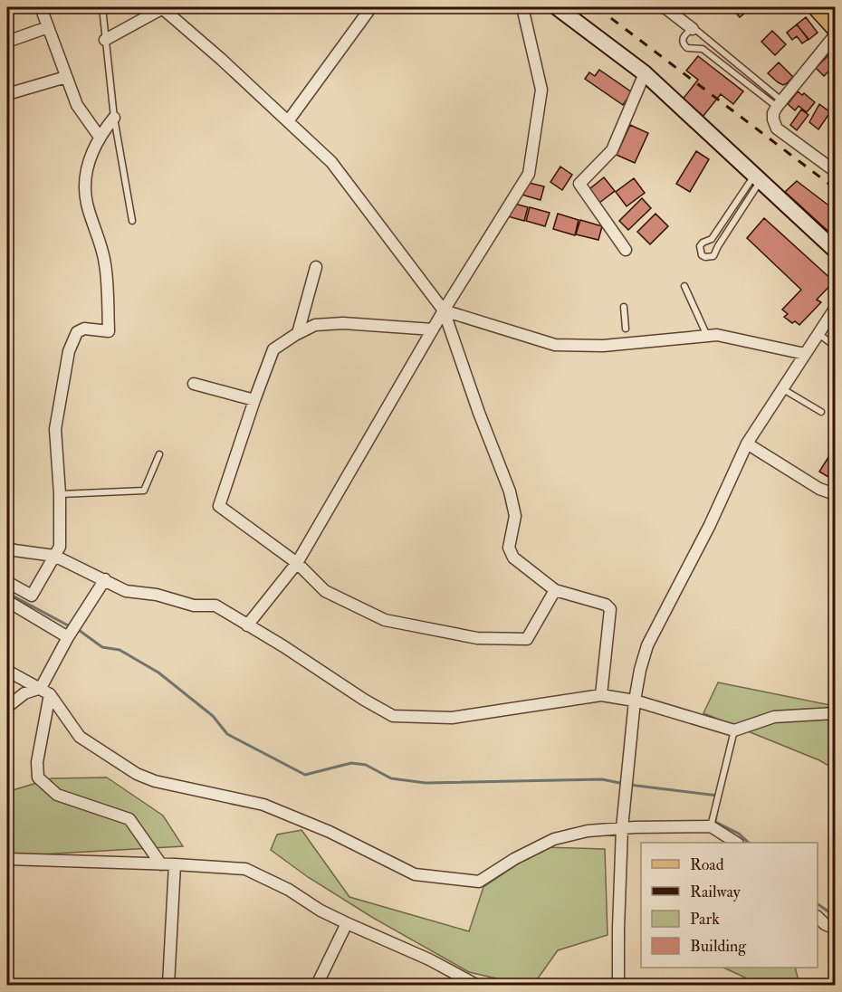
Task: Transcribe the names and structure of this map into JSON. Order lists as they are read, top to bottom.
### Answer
{
  "legend": [
    "Road",
    "Railway",
    "Park",
    "Building"
  ]
}
